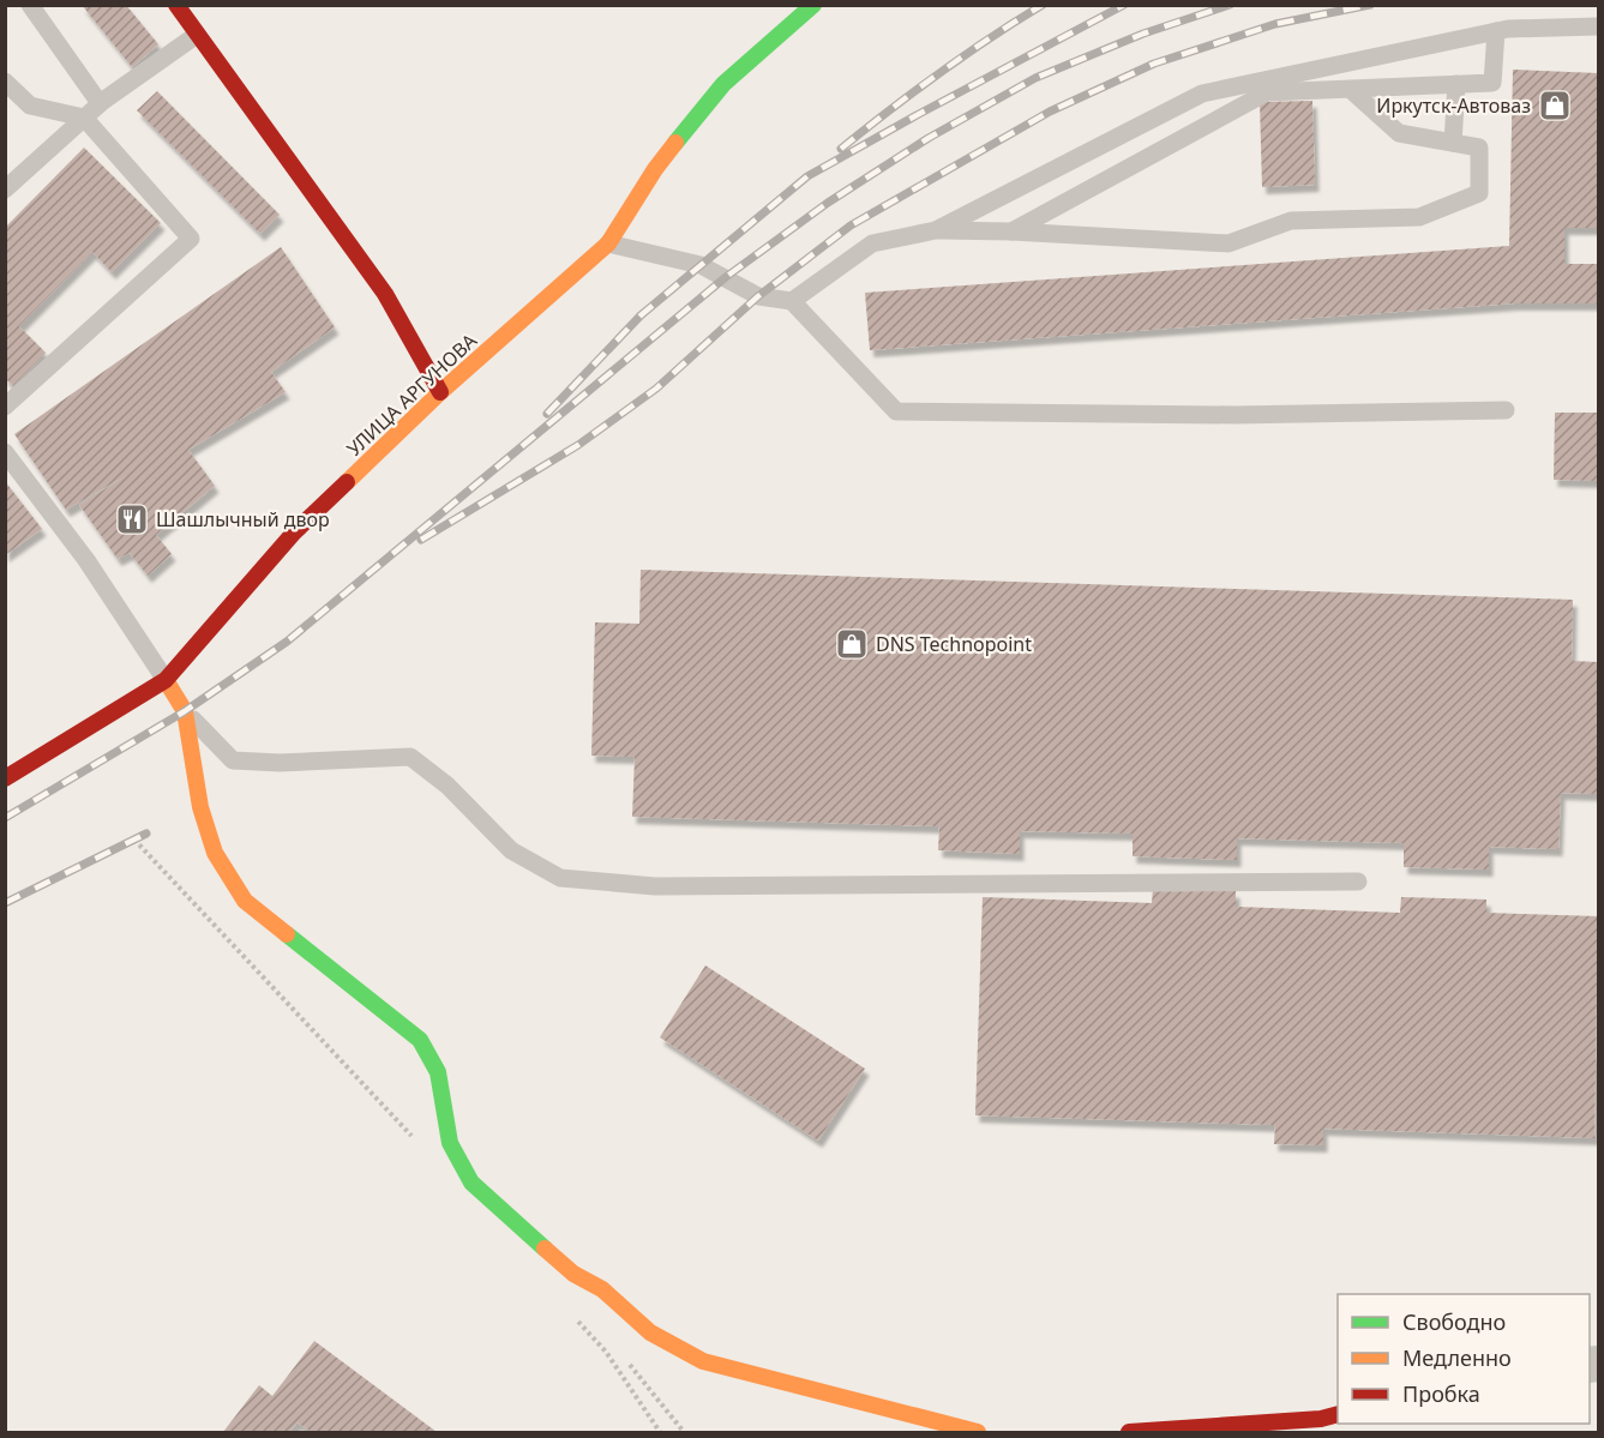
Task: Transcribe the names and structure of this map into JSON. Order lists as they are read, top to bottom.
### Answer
{
  "streets": {
    "street": ["УЛИЦА АРГУНОВА"]
  },
  "places": {
    "shop": ["Иркутск-Автоваз", "DNS Technopoint"],
    "restaurant": ["Шашлычный двор"]
  },
  "legend": ["Свободно", "Медленно", "Пробка"]
}
